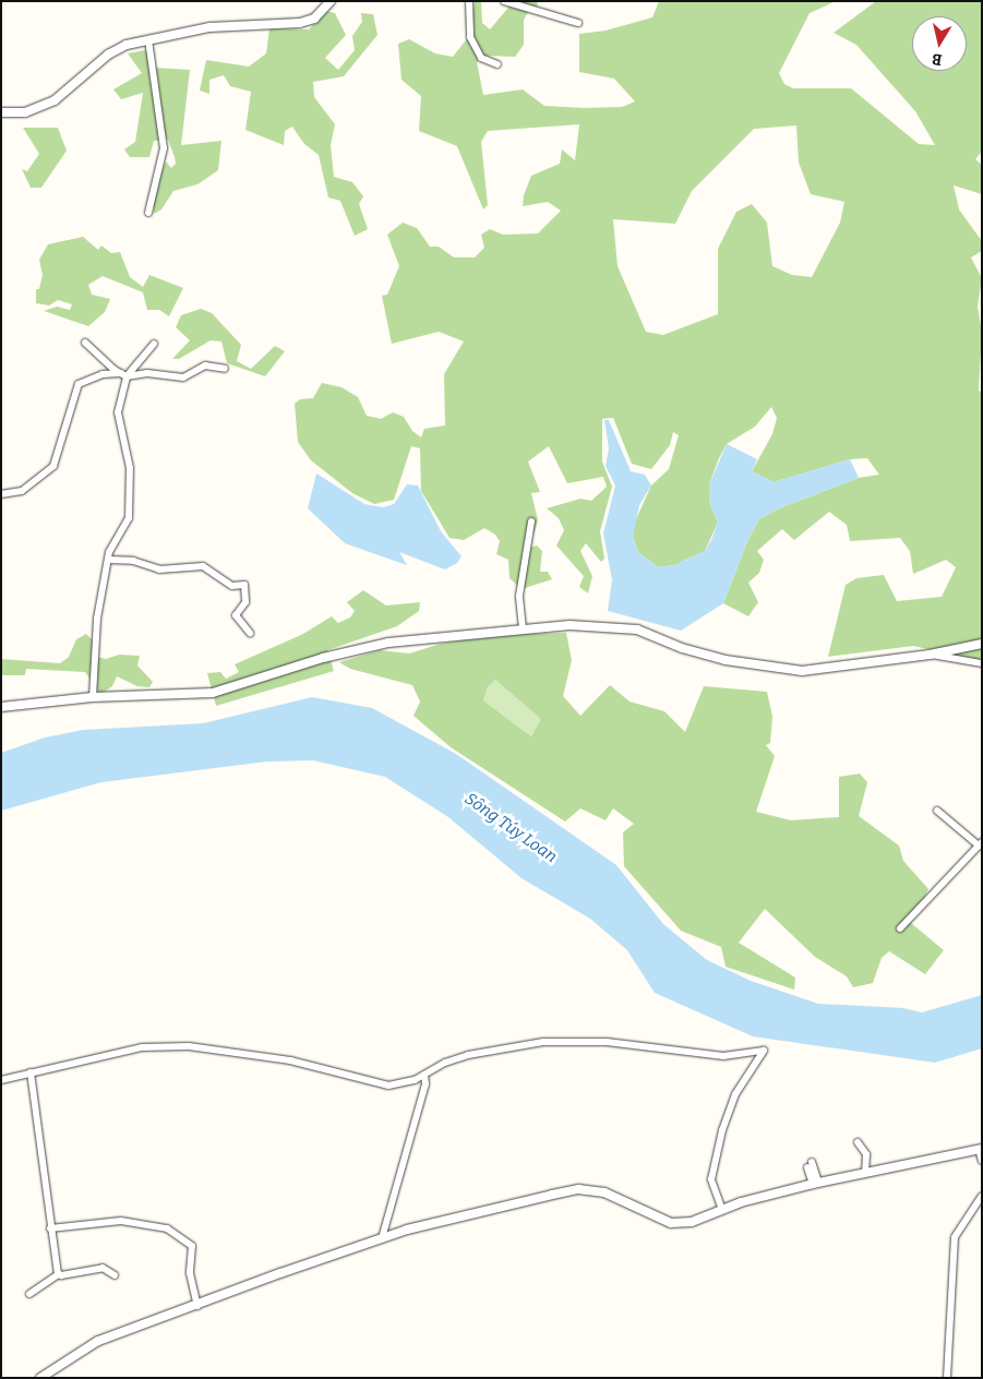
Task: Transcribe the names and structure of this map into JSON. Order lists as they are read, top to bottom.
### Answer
{
  "water": ["Sông Túy Loan"],
  "north": "bottom"
}
